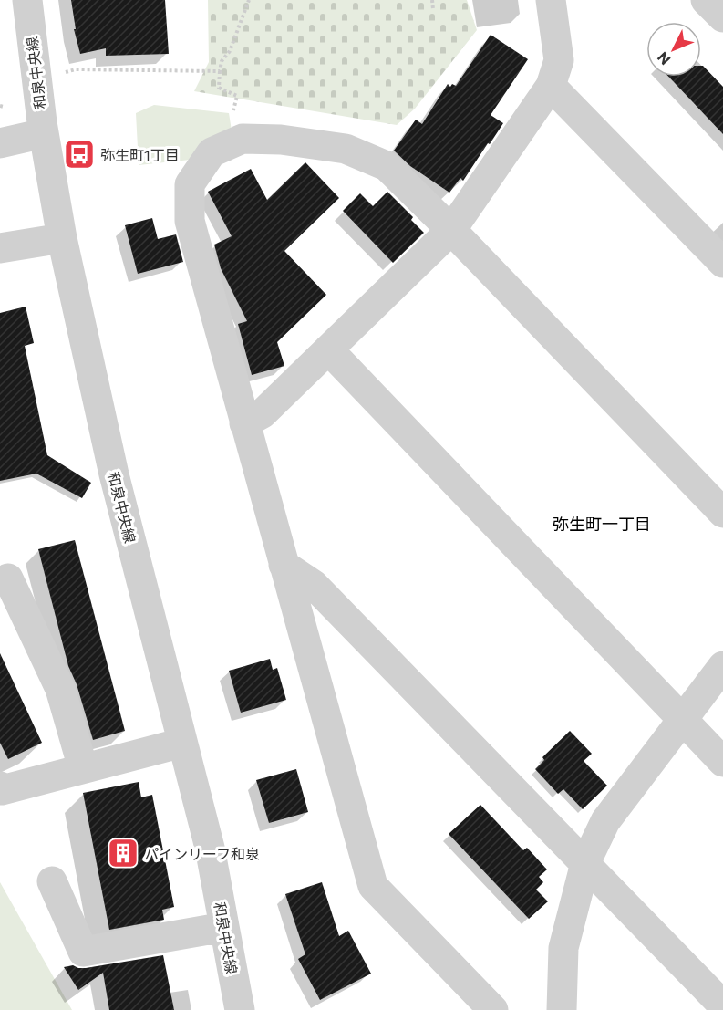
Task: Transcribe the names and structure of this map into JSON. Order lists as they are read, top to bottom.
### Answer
{
  "streets": {
    "street": ["和泉中央線"]
  },
  "districts": ["弥生町一丁目"],
  "places": {
    "bus stop": ["弥生町1丁目"],
    "building": ["パインリーフ和泉"]
  },
  "north": "bottom left"
}
